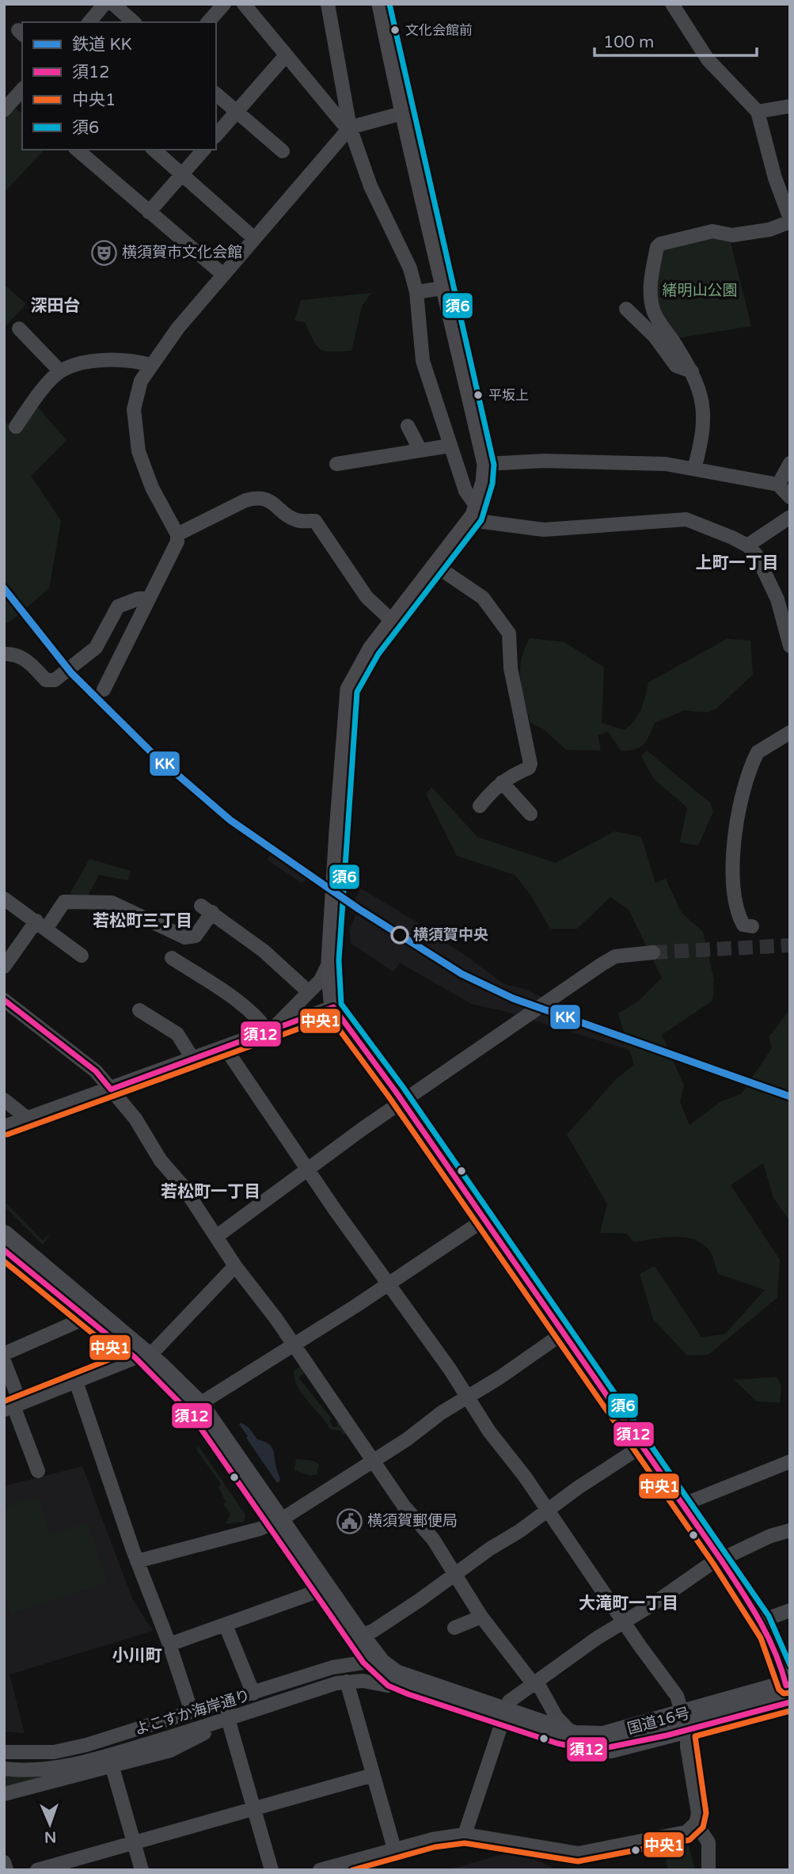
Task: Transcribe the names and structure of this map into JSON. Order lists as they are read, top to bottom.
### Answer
{
  "streets": {
    "highway": ["国道16号"],
    "street": ["よこすか海岸通り"]
  },
  "crossings": [
    ["よこすか海岸通り", "国道16号"]
  ],
  "districts": [
    "深田台",
    "上町一丁目",
    "若松町三丁目",
    "若松町一丁目",
    "大滝町一丁目",
    "小川町"
  ],
  "parks": ["緒明山公園"],
  "places": {
    "other": ["文化会館前", "平坂上", "横須賀中央"],
    "theatre": ["横須賀市文化会館"],
    "public building": ["横須賀郵便局"]
  },
  "lines": [
    "transit line 須6",
    "rail line KK",
    "transit line 須12",
    "transit line 中央1"
  ],
  "legend": [
    "鉄道 KK",
    "須12",
    "中央1",
    "須6"
  ],
  "scale_bar": "100 m",
  "north": "bottom"
}
